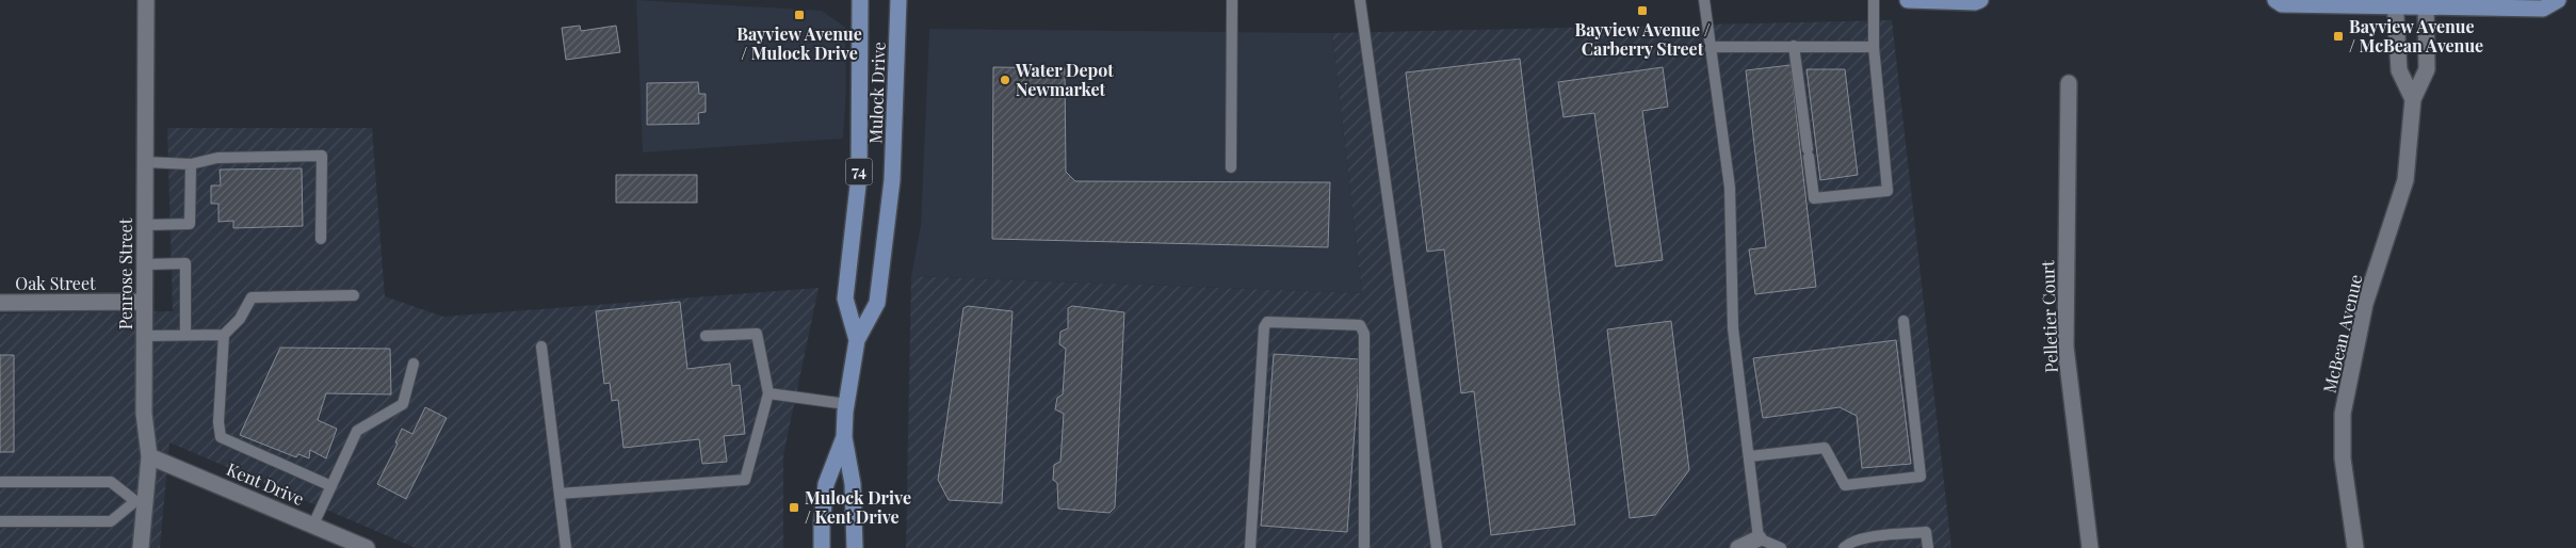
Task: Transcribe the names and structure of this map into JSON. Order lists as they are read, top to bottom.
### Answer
{
  "streets": {
    "main road": ["Mulock Drive", "74"],
    "street": [
      "Penrose Street",
      "Oak Street",
      "Pelletier Court",
      "McBean Avenue",
      "Kent Drive"
    ]
  },
  "crossings": [
    ["Penrose Street", "Oak Street"],
    ["Penrose Street", "Kent Drive"]
  ],
  "places": {
    "transit": [
      "Bayview Avenue / Carberry Street",
      "Bayview Avenue / Mulock Drive",
      "Bayview Avenue / McBean Avenue",
      "Mulock Drive / Kent Drive"
    ],
    "other": ["Water Depot Newmarket"]
  }
}
